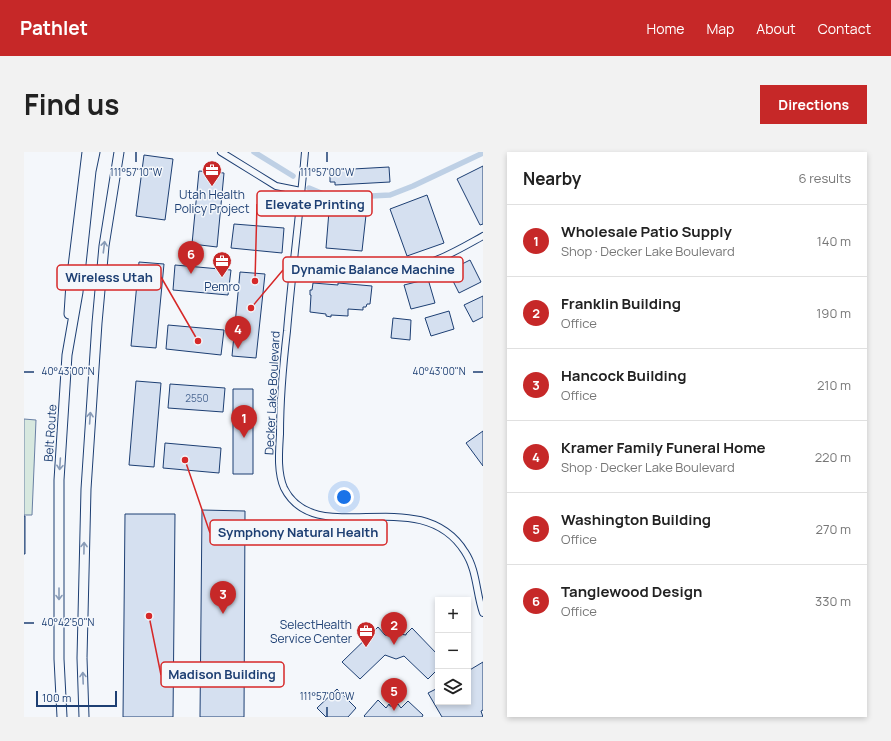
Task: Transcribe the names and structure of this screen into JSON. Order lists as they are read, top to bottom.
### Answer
{
  "streets": {
    "highway": ["Belt Route"],
    "street": ["Decker Lake Boulevard"]
  },
  "places": {
    "office": ["Utah Health Policy Project", "Pemro", "SelectHealth Service Center"],
    "other": [
      "Elevate Printing",
      "Dynamic Balance Machine",
      "Wireless Utah",
      "Symphony Natural Health",
      "Madison Building"
    ]
  },
  "house_numbers": ["2550"],
  "scale_bar": "100 m",
  "page": {
    "header": "Pathlet",
    "nav": [
      "Home",
      "Map",
      "About",
      "Contact"
    ],
    "title": "Find us",
    "buttons": "Directions",
    "heading": ["Nearby", "6 results"],
    "list": [
      {
        "mark": "1",
        "name": "Wholesale Patio Supply",
        "note": "Shop · Decker Lake Boulevard",
        "value": "140 m"
      },
      {
        "mark": "2",
        "name": "Franklin Building",
        "note": "Office",
        "value": "190 m"
      },
      {
        "mark": "3",
        "name": "Hancock Building",
        "note": "Office",
        "value": "210 m"
      },
      {
        "mark": "4",
        "name": "Kramer Family Funeral Home",
        "note": "Shop · Decker Lake Boulevard",
        "value": "220 m"
      },
      {
        "mark": "5",
        "name": "Washington Building",
        "note": "Office",
        "value": "270 m"
      },
      {
        "mark": "6",
        "name": "Tanglewood Design",
        "note": "Office",
        "value": "330 m"
      }
    ],
    "pins": [
      "6",
      "4",
      "1",
      "3",
      "2",
      "5"
    ],
    "map_buttons": ["+", "−"],
    "scale": "100 m"
  },
  "coordinates": [
    "111°57'10\"W",
    "111°57'00\"W",
    "40°43'00\"N",
    "40°42'50\"N"
  ]
}
